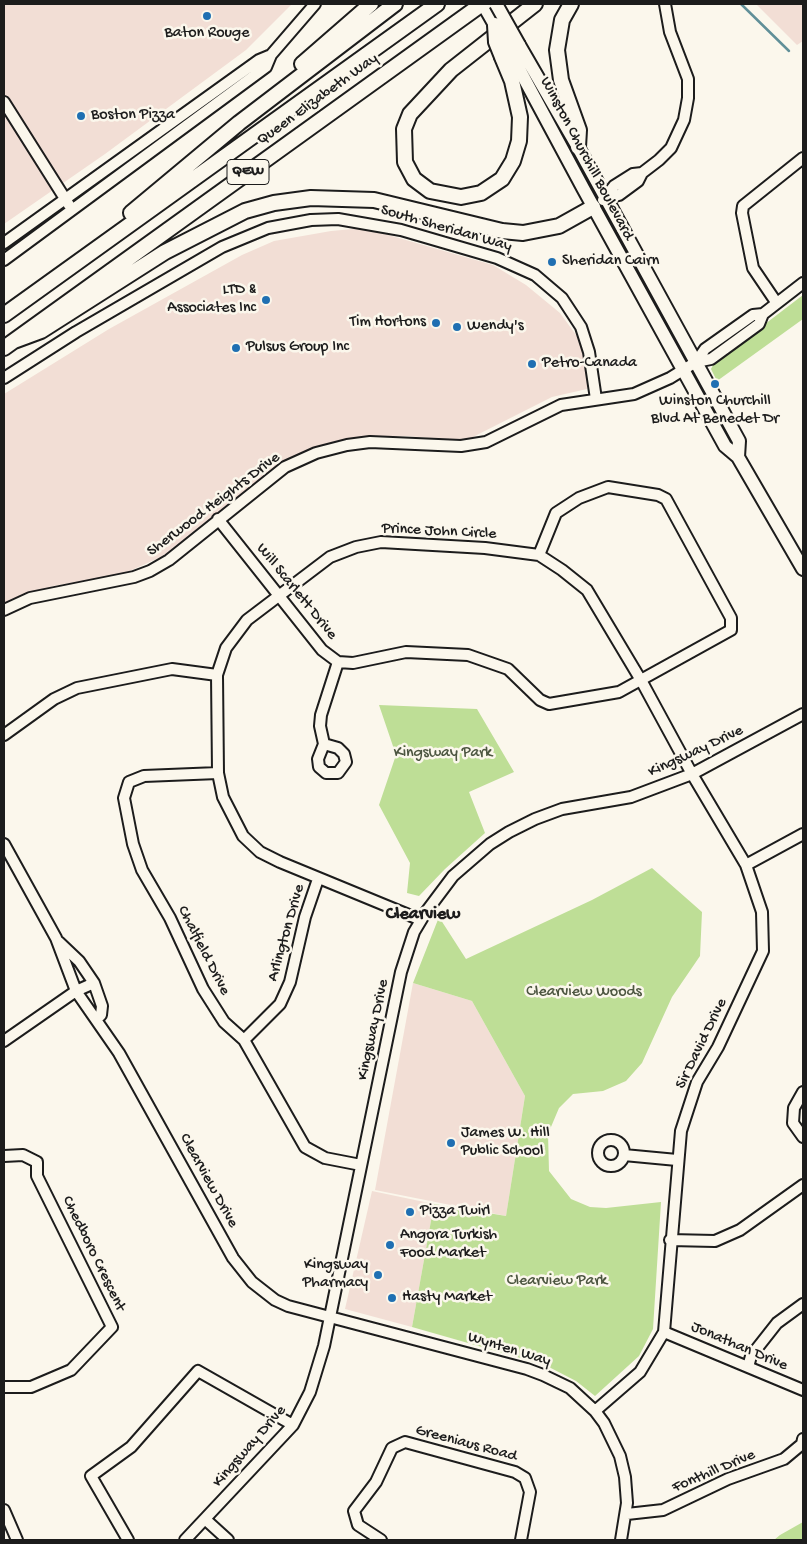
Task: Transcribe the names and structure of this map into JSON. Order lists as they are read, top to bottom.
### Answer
{
  "streets": {
    "highway": ["Queen Elizabeth Way", "QEW"],
    "main road": ["Winston Churchill Boulevard"],
    "street": [
      "South Sheridan Way",
      "Sherwood Heights Drive",
      "Prince John Circle",
      "Will Scarlett Drive",
      "Kingsway Drive",
      "Arlington Drive",
      "Chalfield Drive",
      "Sir David Drive",
      "Clearview Drive",
      "Chedboro Crescent",
      "Jonathan Drive",
      "Wynten Way",
      "Greeniaus Road",
      "Fonthill Drive"
    ]
  },
  "crossings": [
    ["Winston Churchill Boulevard", "Sherwood Heights Drive"],
    ["South Sheridan Way", "Sherwood Heights Drive"],
    ["Sherwood Heights Drive", "Will Scarlett Drive"],
    ["Prince John Circle", "Will Scarlett Drive"],
    ["Prince John Circle", "Kingsway Drive"],
    ["Prince John Circle", "Arlington Drive"],
    ["Prince John Circle", "Chalfield Drive"],
    ["Prince John Circle", "Sir David Drive"],
    ["Kingsway Drive", "Chalfield Drive"],
    ["Kingsway Drive", "Sir David Drive"],
    ["Kingsway Drive", "Clearview Drive"],
    ["Kingsway Drive", "Wynten Way"],
    ["Arlington Drive", "Chalfield Drive"],
    ["Sir David Drive", "Jonathan Drive"],
    ["Sir David Drive", "Wynten Way"],
    ["Clearview Drive", "Wynten Way"],
    ["Wynten Way", "Fonthill Drive"]
  ],
  "districts": ["Clearview"],
  "parks": ["Kingsway Park", "Clearview Woods", "Clearview Park"],
  "places": [
    "Baton Rouge",
    "Boston Pizza",
    "Sheridan Cairn",
    "LTD & Associates Inc",
    "Tim Hortons",
    "Wendy's",
    "Pulsus Group Inc",
    "Petro-Canada",
    "Winston Churchill Blvd At Benedet Dr",
    "James W. Hill Public School",
    "Pizza Twirl",
    "Angora Turkish Food Market",
    "Kingsway Pharmacy",
    "Hasty Market"
  ]
}
